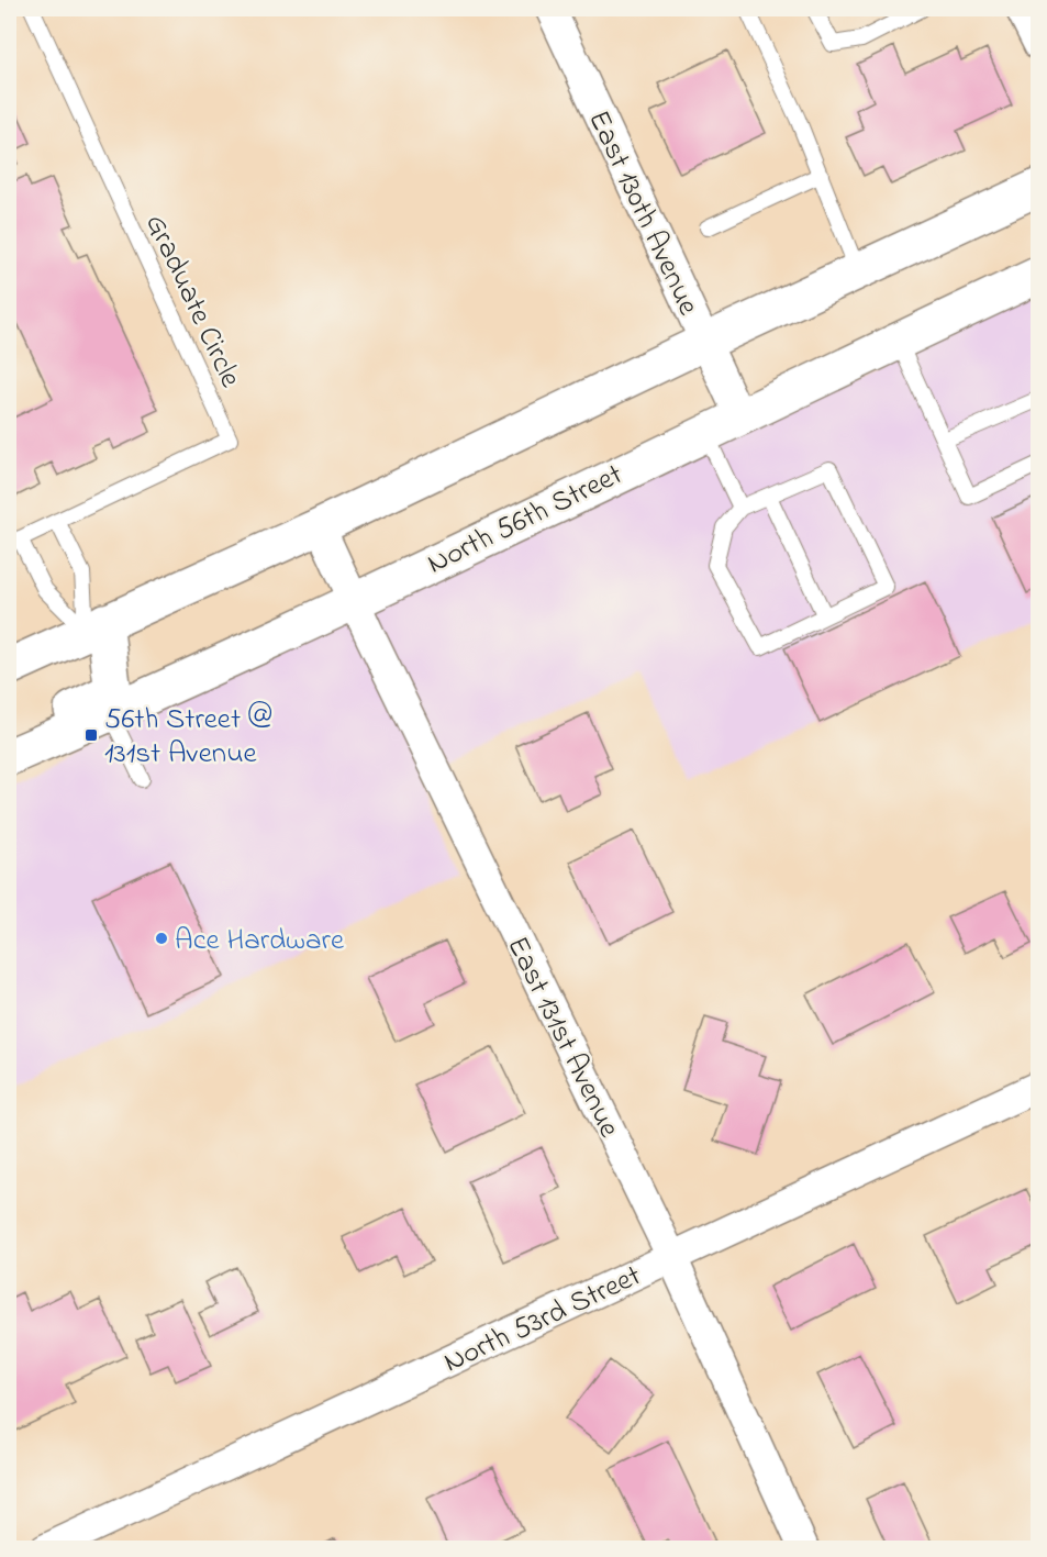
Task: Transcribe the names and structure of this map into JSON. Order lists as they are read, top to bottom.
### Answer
{
  "streets": {
    "main road": ["North 56th Street"],
    "street": ["East 130th Avenue", "East 131st Avenue", "North 53rd Street"],
    "lane": ["Graduate Circle"]
  },
  "crossings": [
    ["East 130th Avenue", "North 56th Street"],
    ["North 56th Street", "East 131st Avenue"],
    ["East 131st Avenue", "North 53rd Street"]
  ],
  "places": {
    "transit": ["56th Street @ 131st Avenue"],
    "other": ["Ace Hardware"]
  }
}
